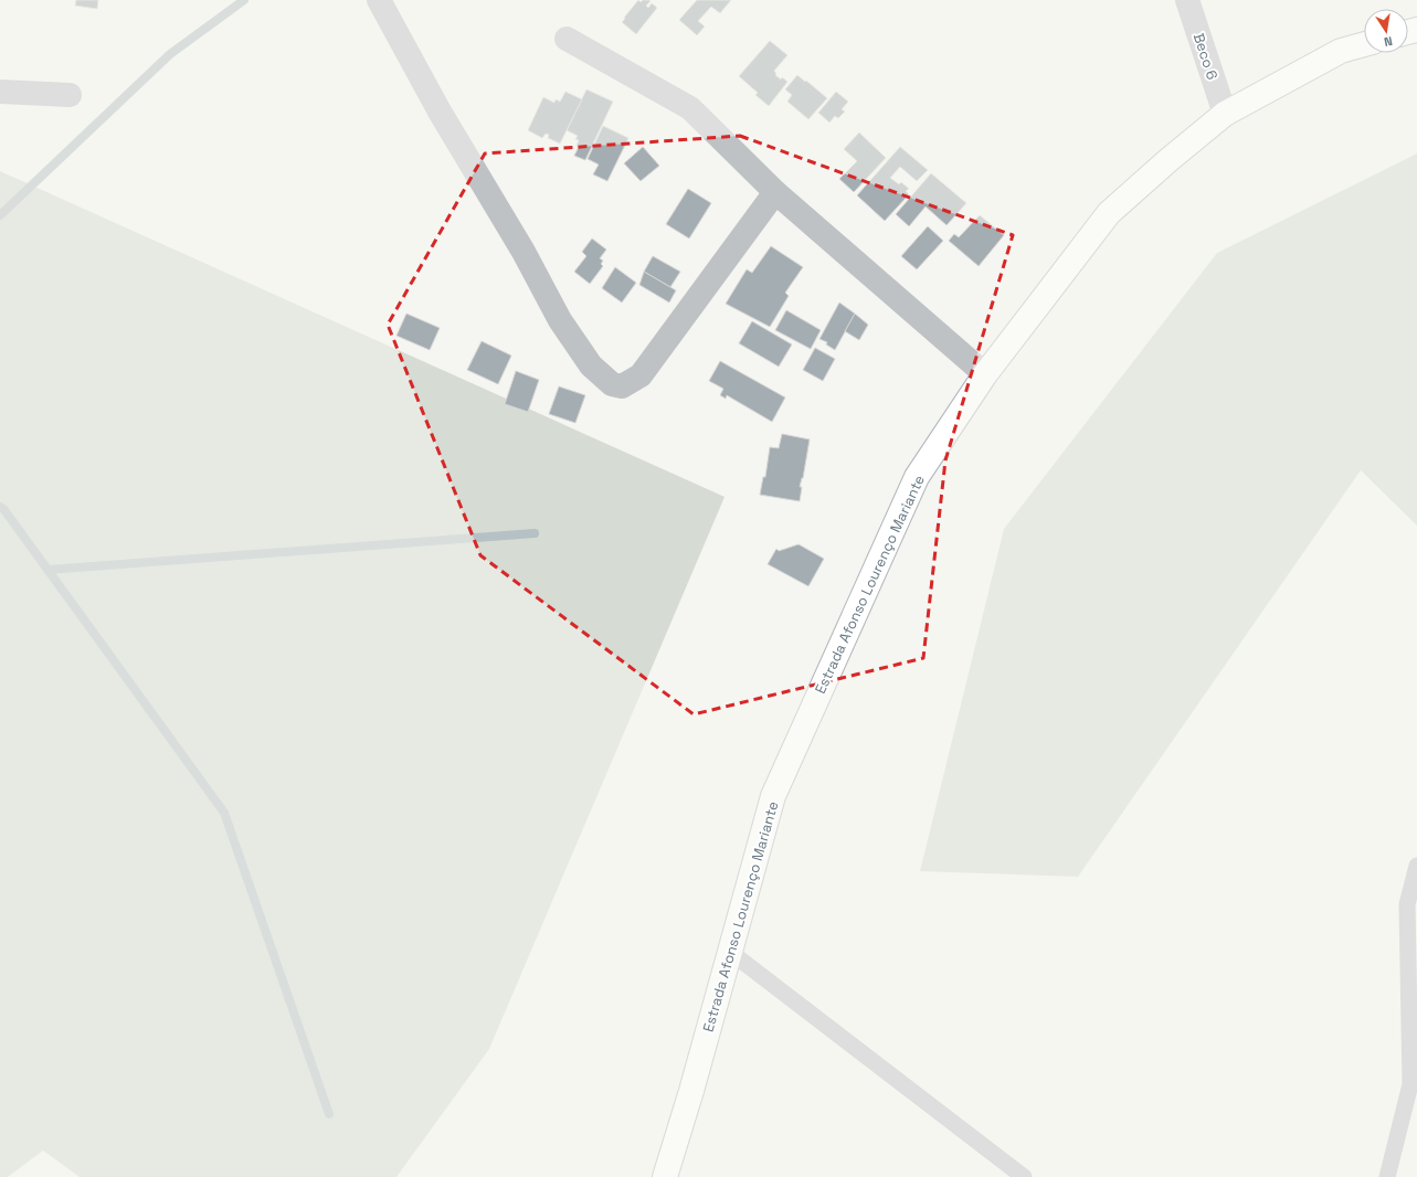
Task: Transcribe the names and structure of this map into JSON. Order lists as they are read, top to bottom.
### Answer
{
  "streets": {
    "main road": ["Estrada Afonso Lourenço Mariante"],
    "street": ["Beco 6"]
  },
  "crossings": [
    ["Beco 6", "Estrada Afonso Lourenço Mariante"]
  ],
  "north": "bottom"
}
